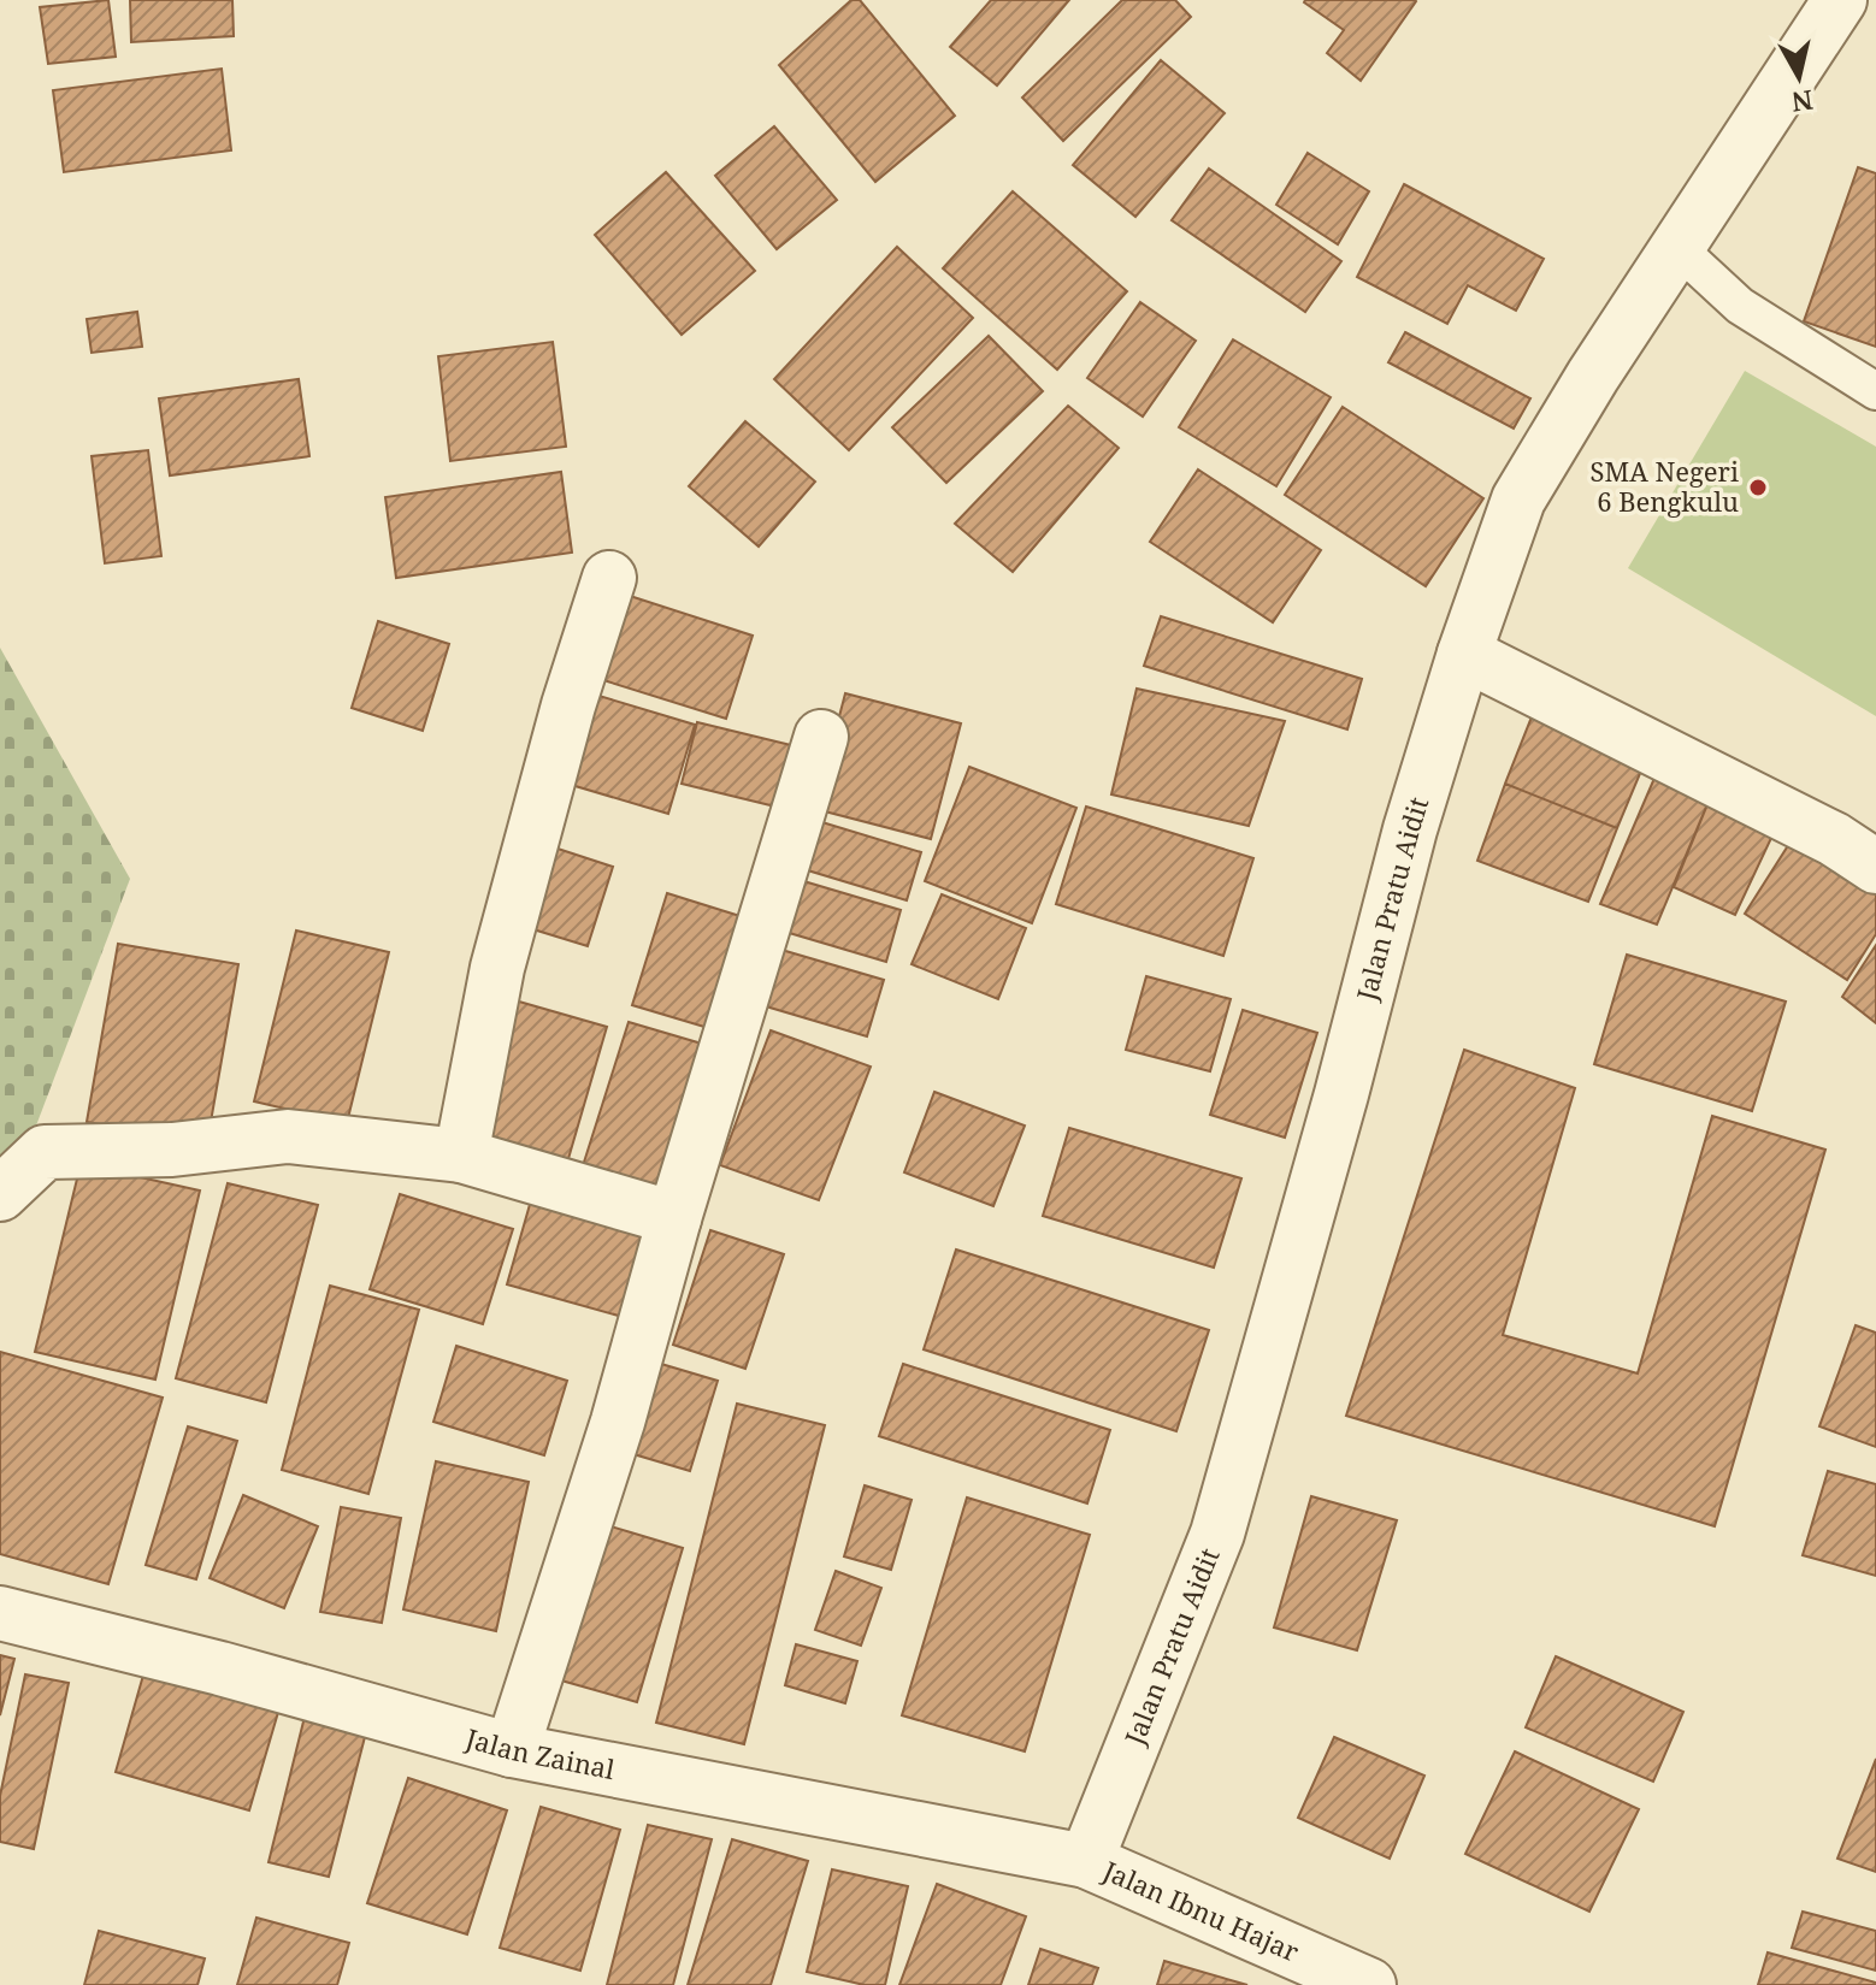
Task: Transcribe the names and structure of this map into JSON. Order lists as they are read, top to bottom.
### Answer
{
  "streets": {
    "street": ["Jalan Pratu Aidit", "Jalan Zainal", "Jalan Ibnu Hajar"]
  },
  "crossings": [
    ["Jalan Pratu Aidit", "Jalan Zainal"],
    ["Jalan Pratu Aidit", "Jalan Ibnu Hajar"],
    ["Jalan Zainal", "Jalan Ibnu Hajar"]
  ],
  "places": ["SMA Negeri 6 Bengkulu"],
  "north": "bottom"
}
